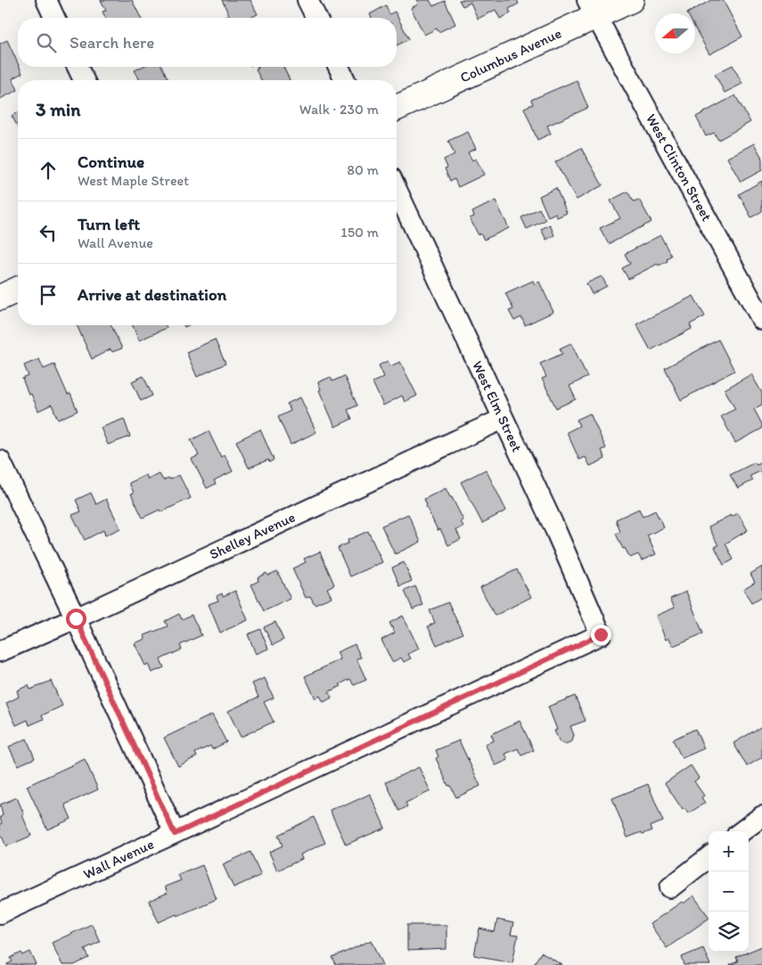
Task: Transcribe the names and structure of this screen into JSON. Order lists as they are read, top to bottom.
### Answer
{
  "streets": {
    "street": [
      "Columbus Avenue",
      "West Clinton Street",
      "West Elm Street",
      "Shelley Avenue",
      "Wall Avenue"
    ]
  },
  "crossings": [
    ["Columbus Avenue", "West Clinton Street"],
    ["West Elm Street", "Shelley Avenue"],
    ["West Elm Street", "Wall Avenue"]
  ],
  "north": "left",
  "page": {
    "search": "Search here",
    "heading": ["3 min", "Walk · 230 m"],
    "list": [
      ["Continue", "West Maple Street", "80 m"],
      ["Turn left", "Wall Avenue", "150 m"],
      "Arrive at destination"
    ],
    "map_buttons": ["+", "−"]
  }
}
